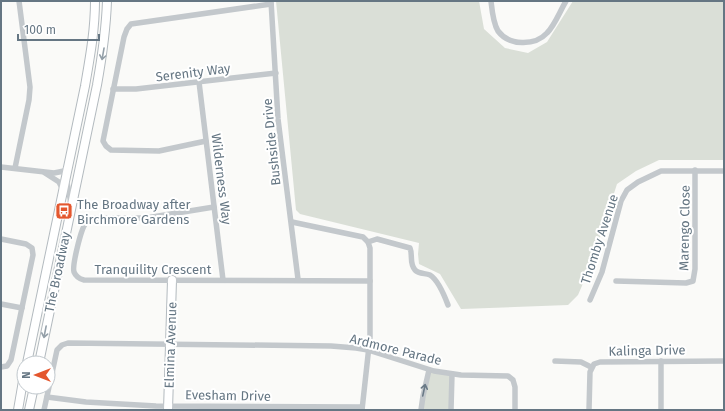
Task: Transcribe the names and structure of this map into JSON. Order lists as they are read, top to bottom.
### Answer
{
  "streets": {
    "main road": ["The Broadway", "Elmina Avenue"],
    "street": [
      "Serenity Way",
      "Bushside Drive",
      "Wilderness Way",
      "Marengo Close",
      "Thomby Avenue",
      "Tranquility Crescent",
      "Ardmore Parade",
      "Kalinga Drive",
      "Evesham Drive"
    ]
  },
  "crossings": [
    ["Serenity Way", "Bushside Drive"],
    ["Serenity Way", "Wilderness Way"],
    ["Bushside Drive", "Tranquility Crescent"],
    ["Wilderness Way", "Tranquility Crescent"],
    ["Marengo Close", "Thomby Avenue"],
    ["Tranquility Crescent", "Elmina Avenue"],
    ["Elmina Avenue", "Ardmore Parade"],
    ["Elmina Avenue", "Evesham Drive"],
    ["Ardmore Parade", "Evesham Drive"]
  ],
  "places": {
    "bus stop": ["The Broadway after Birchmore Gardens"]
  },
  "scale_bar": "100 m",
  "north": "left"
}
